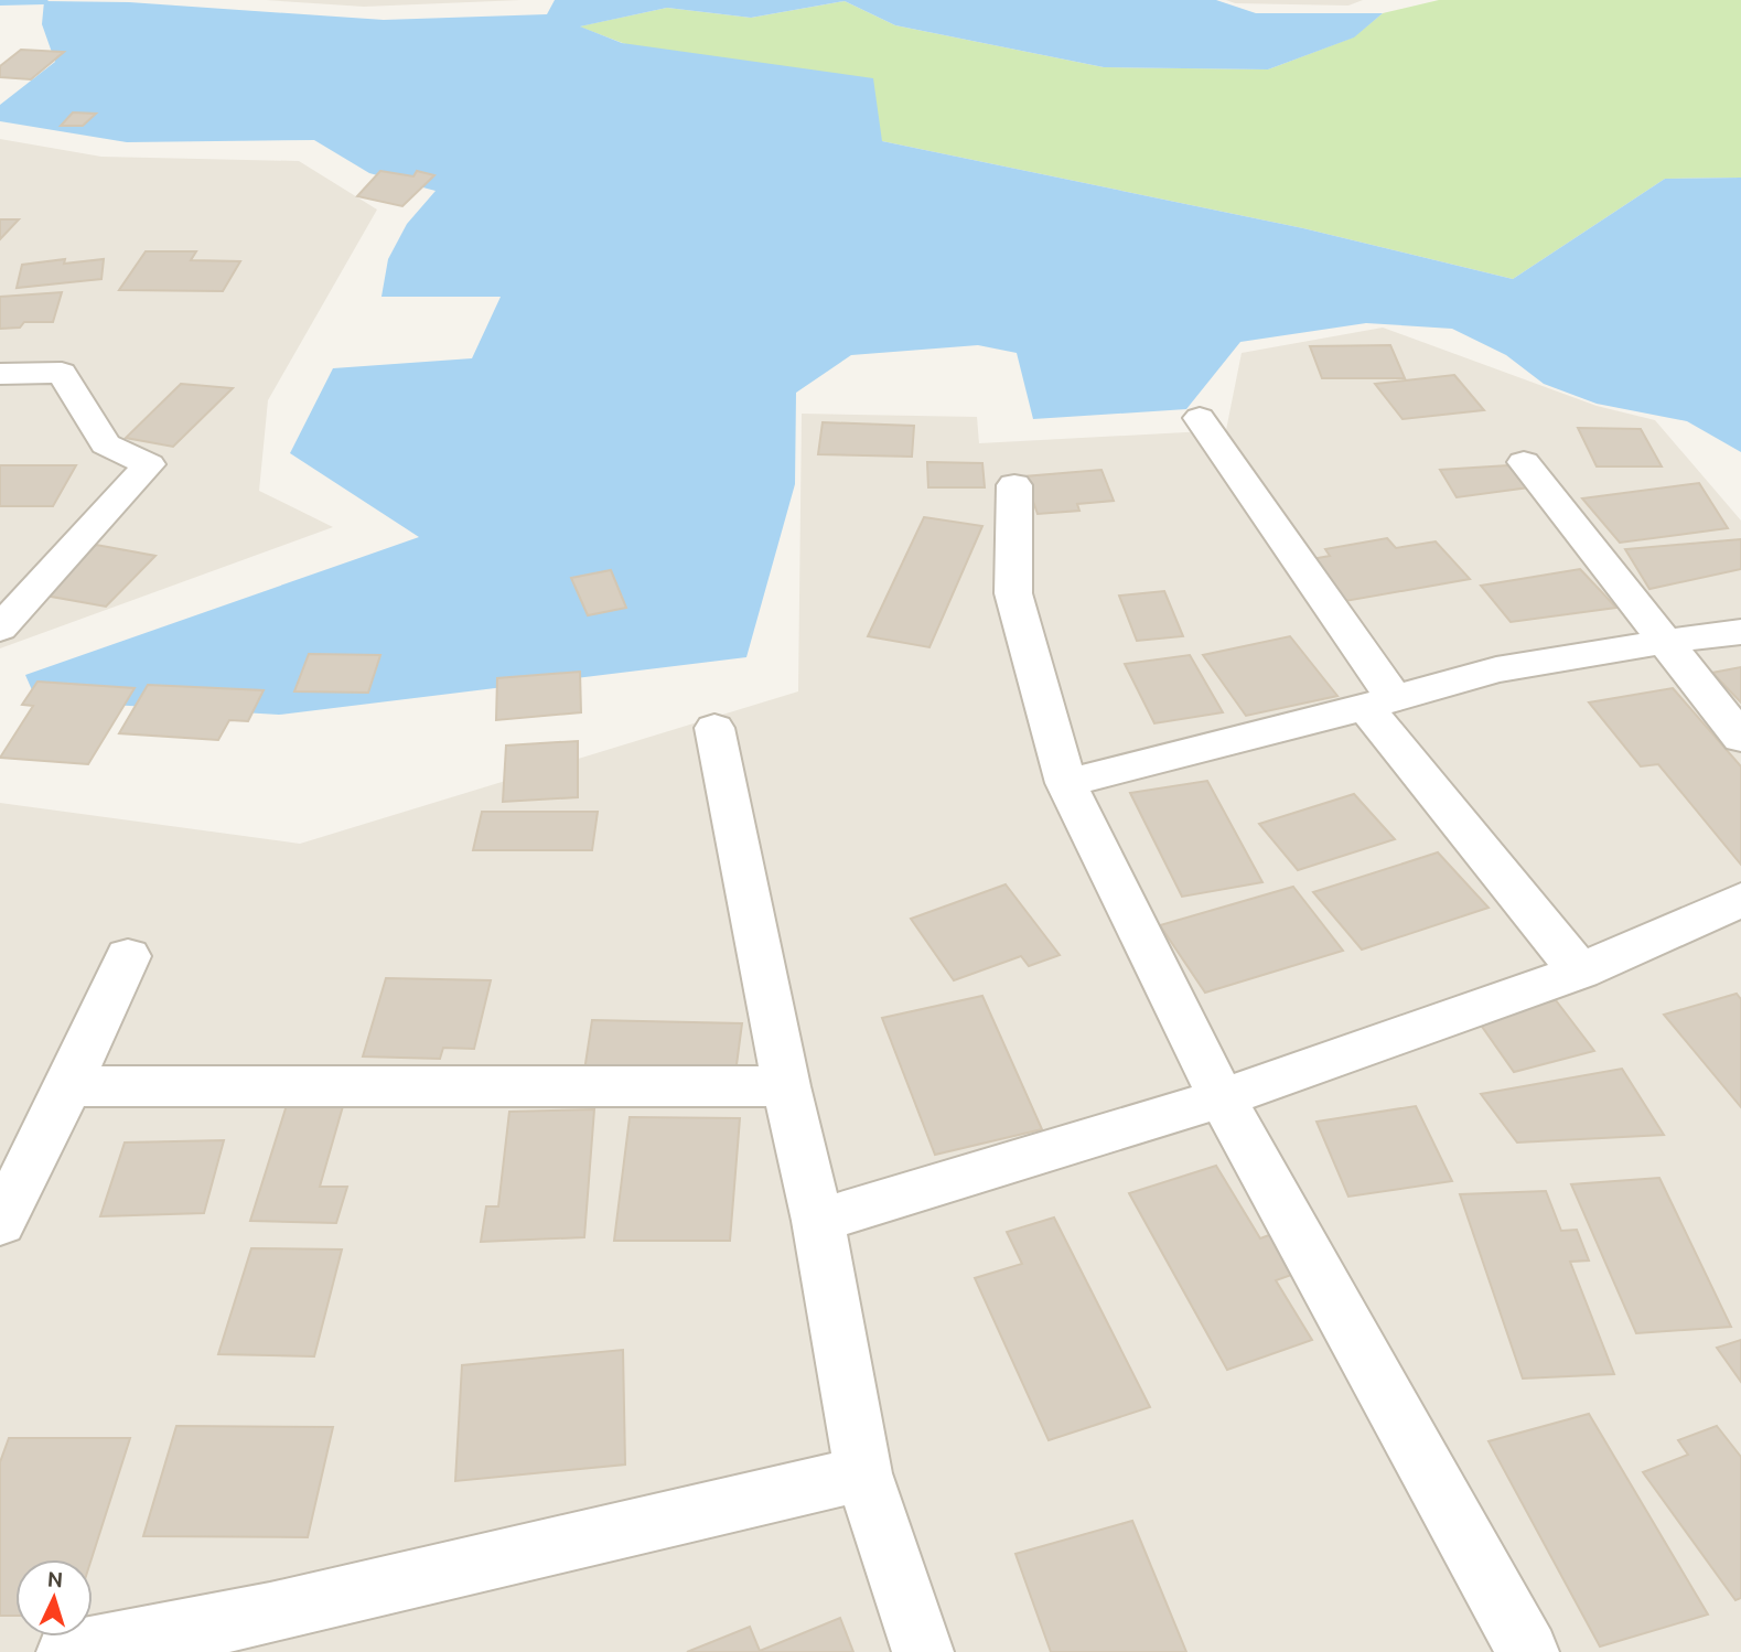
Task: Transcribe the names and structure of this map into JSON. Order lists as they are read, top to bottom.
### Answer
{
  "north": "top"
}
